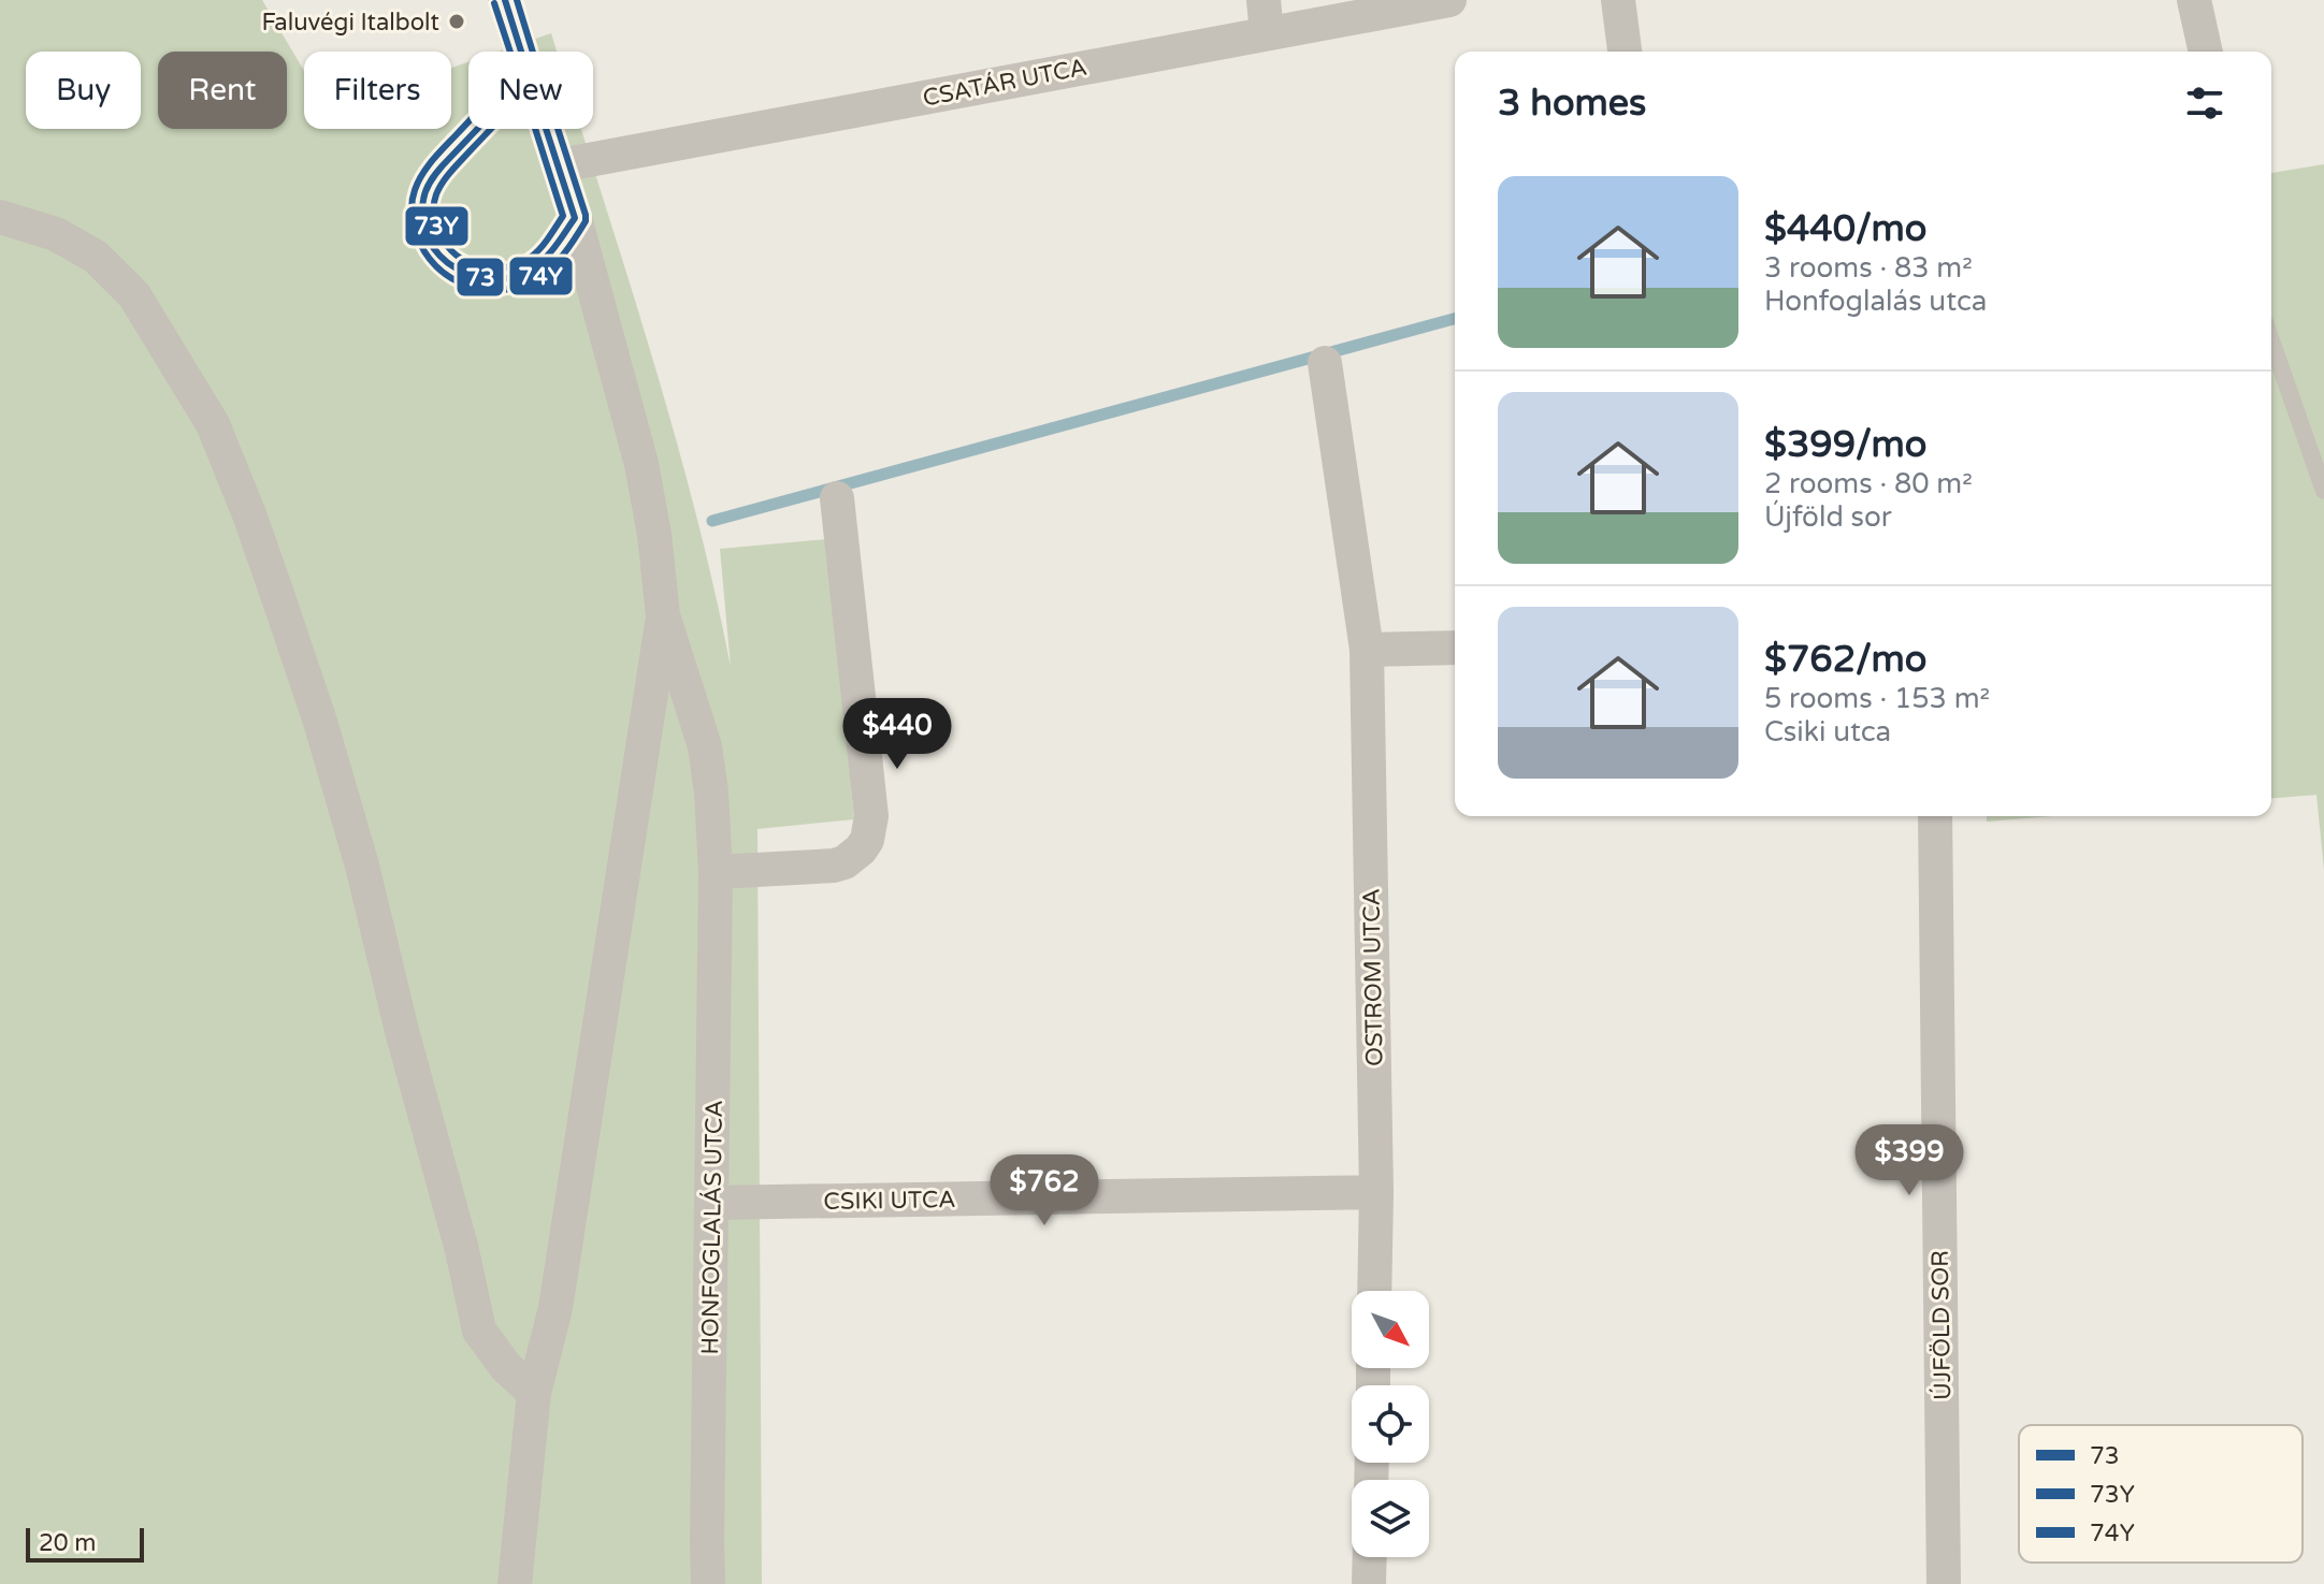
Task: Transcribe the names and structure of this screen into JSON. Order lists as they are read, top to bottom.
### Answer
{
  "streets": {
    "street": [
      "CSATÁR UTCA",
      "OSTROM UTCA",
      "CSIKI UTCA",
      "HONFOGLALÁS UTCA",
      "ÚJFÖLD SOR"
    ]
  },
  "crossings": [
    ["CSATÁR UTCA", "HONFOGLALÁS UTCA"],
    ["OSTROM UTCA", "CSIKI UTCA"],
    ["CSIKI UTCA", "HONFOGLALÁS UTCA"]
  ],
  "places": ["Faluvégi Italbolt"],
  "lines": ["transit line 73", "transit line 74Y", "transit line 73Y"],
  "legend": ["73", "73Y", "74Y"],
  "scale_bar": "20 m",
  "north": "bottom right",
  "page": {
    "chip": [
      "Buy",
      "Rent",
      "Filters",
      "New"
    ],
    "heading": "3 homes",
    "list": [
      {
        "name": "$440/mo",
        "note": "3 rooms · 83 m² · Honfoglalás utca"
      },
      {
        "name": "$399/mo",
        "note": "2 rooms · 80 m² · Újföld sor"
      },
      {
        "name": "$762/mo",
        "note": "5 rooms · 153 m² · Csiki utca"
      }
    ],
    "price": ["$440", "$399", "$762"],
    "scale": "20 m"
  }
}
